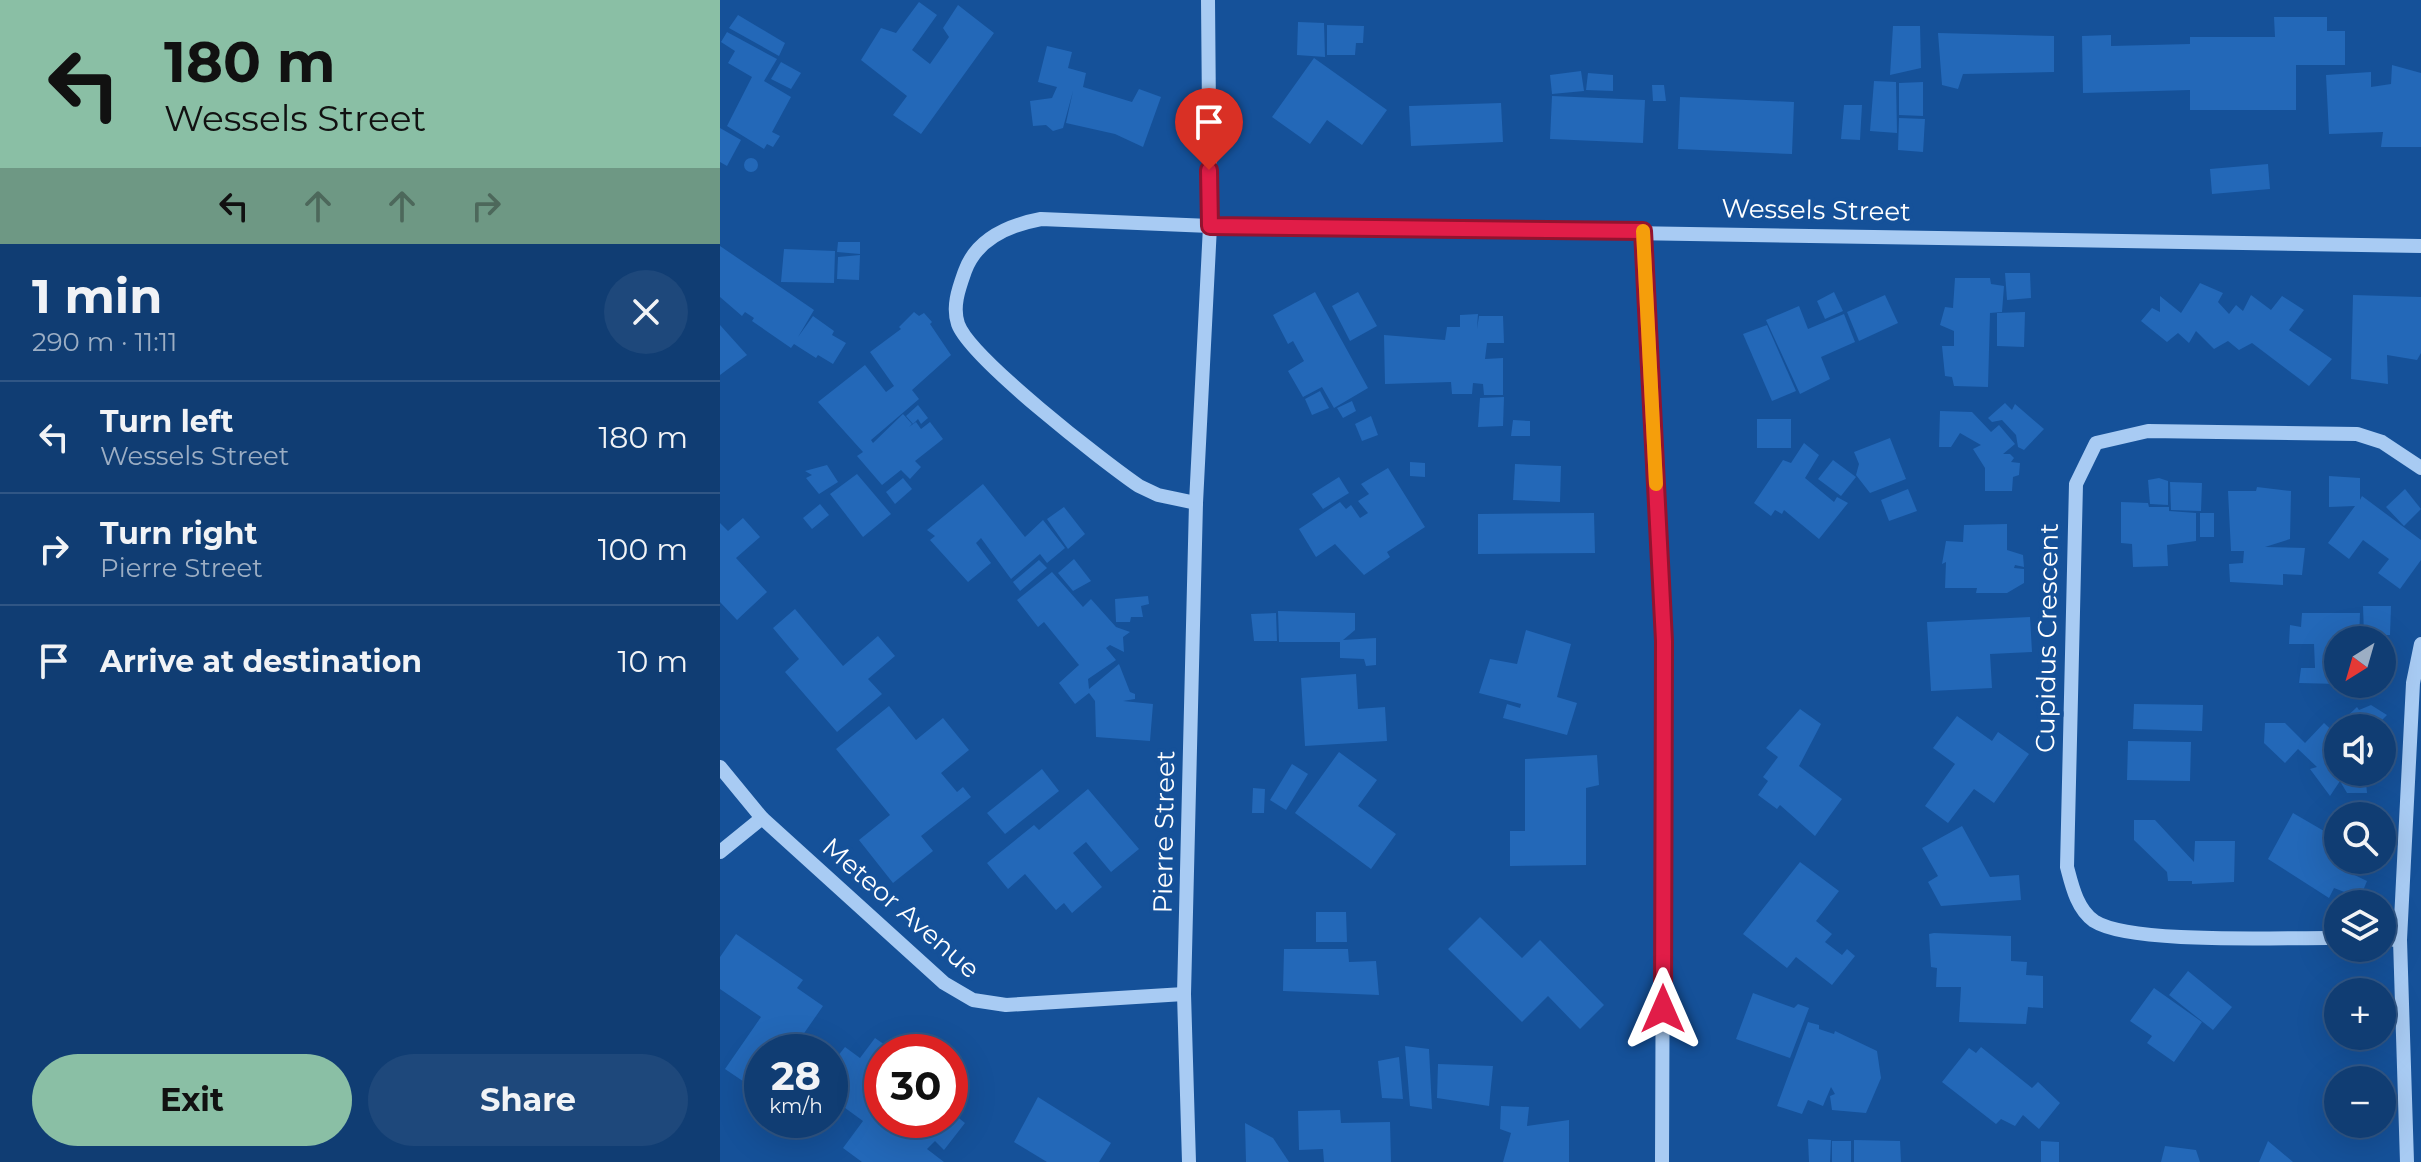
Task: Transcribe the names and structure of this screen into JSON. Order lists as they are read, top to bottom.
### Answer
{
  "streets": {
    "street": [
      "Wessels Street",
      "Cupidus Crescent",
      "Pierre Street",
      "Meteor Avenue"
    ]
  },
  "crossings": [
    ["Wessels Street", "Pierre Street"],
    ["Pierre Street", "Meteor Avenue"]
  ],
  "north": "bottom left",
  "page": {
    "turn": ["180 m", "Wessels Street"],
    "heading": ["1 min", "290 m · 11:11"],
    "list": [
      {
        "name": "Turn left",
        "note": "Wessels Street",
        "value": "180 m"
      },
      {
        "name": "Turn right",
        "note": "Pierre Street",
        "value": "100 m"
      },
      {
        "name": "Arrive at destination",
        "value": "10 m"
      }
    ],
    "map_buttons": ["+", "−"],
    "speed": "28 km/h",
    "limit": "30",
    "buttons": ["Exit", "Share"]
  }
}
